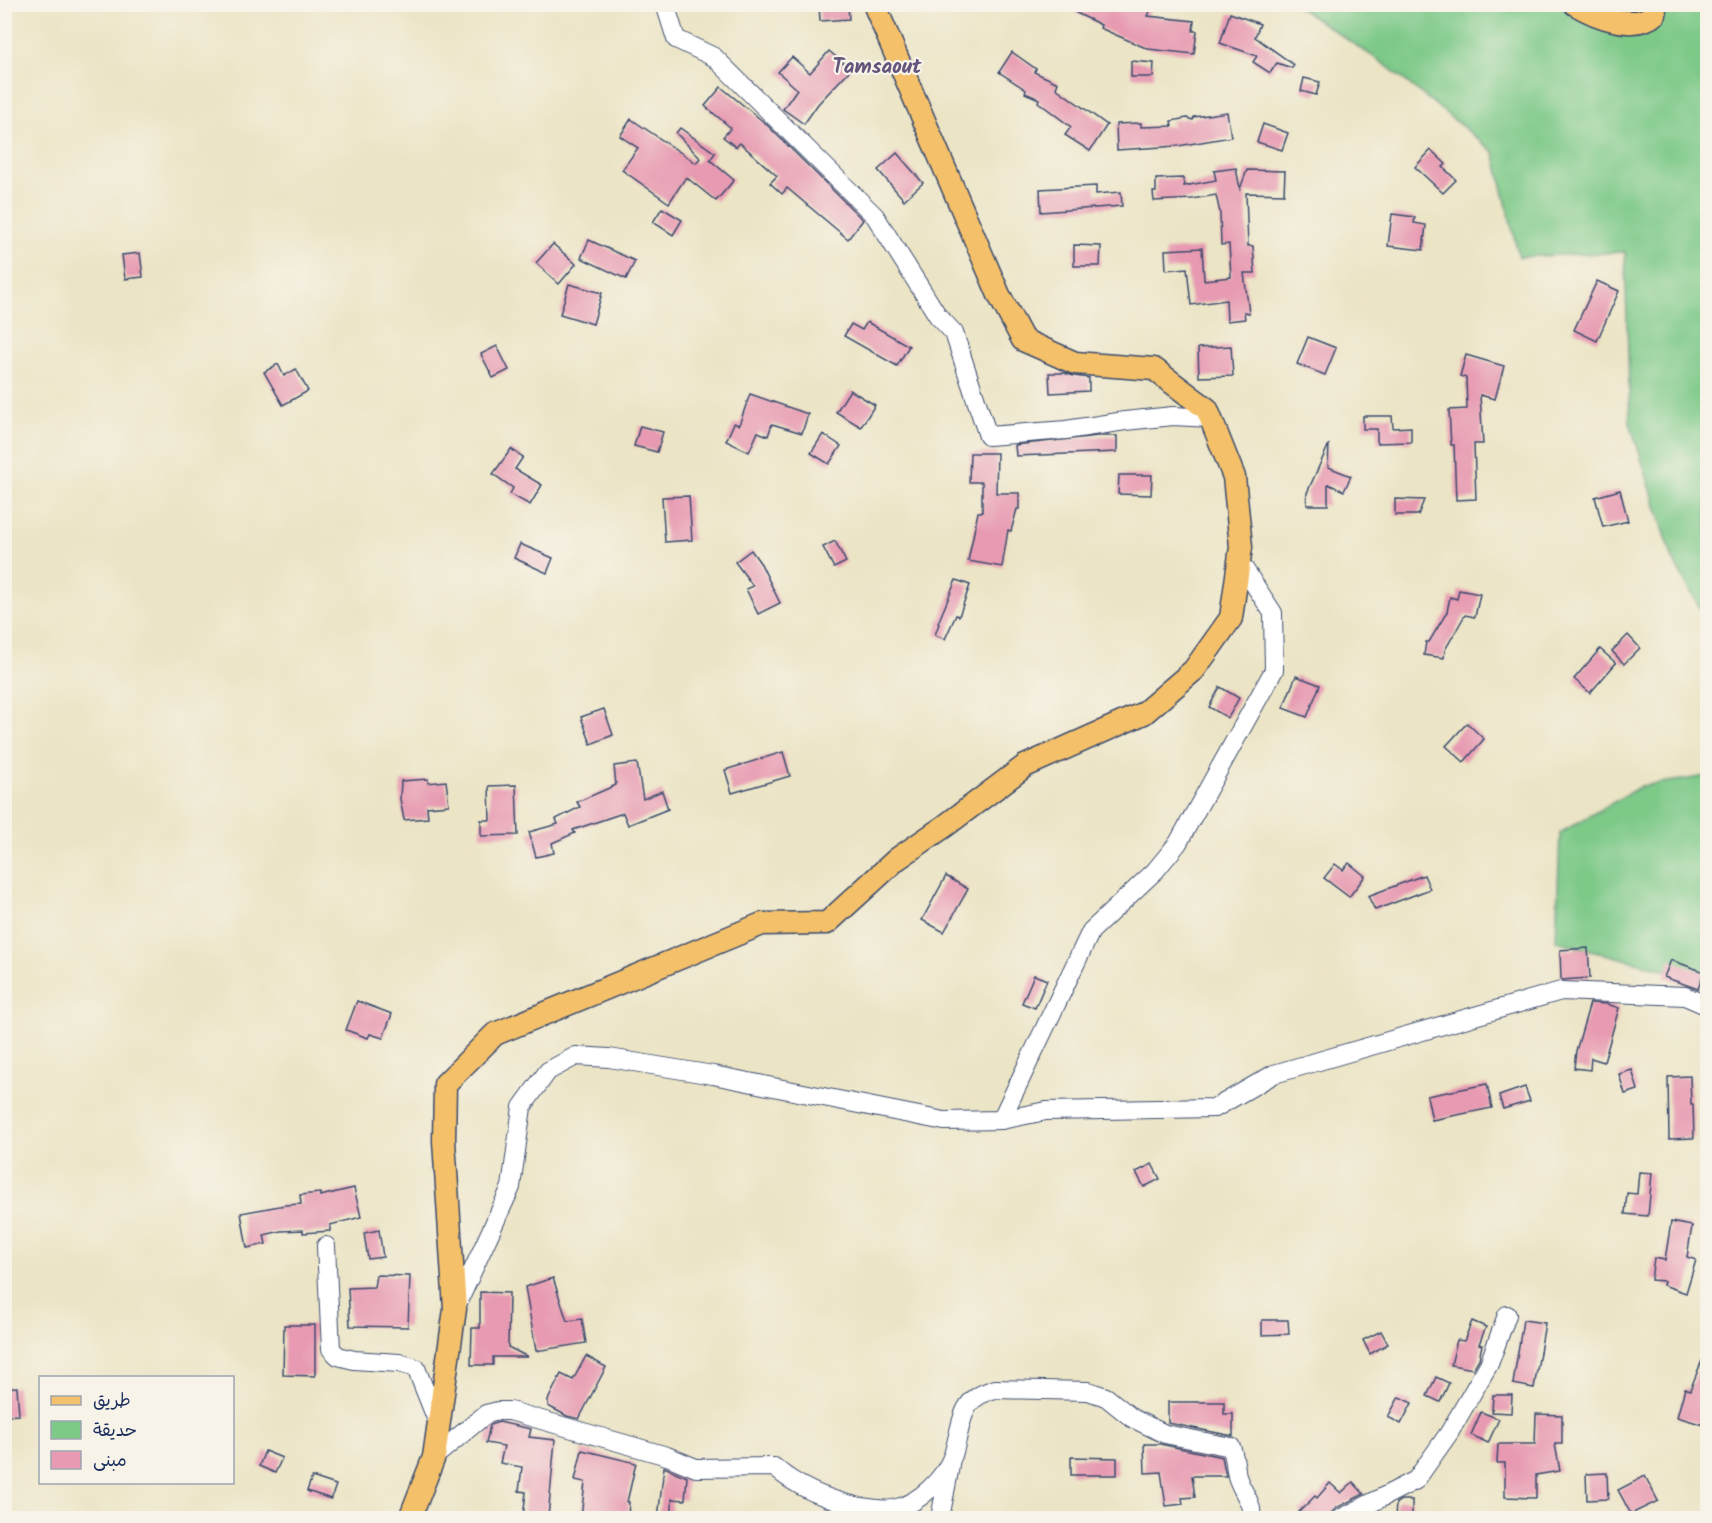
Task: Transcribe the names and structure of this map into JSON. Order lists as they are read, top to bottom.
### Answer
{
  "districts": ["Tamsaout"],
  "legend": ["طريق", "حديقة", "مبنى"]
}
